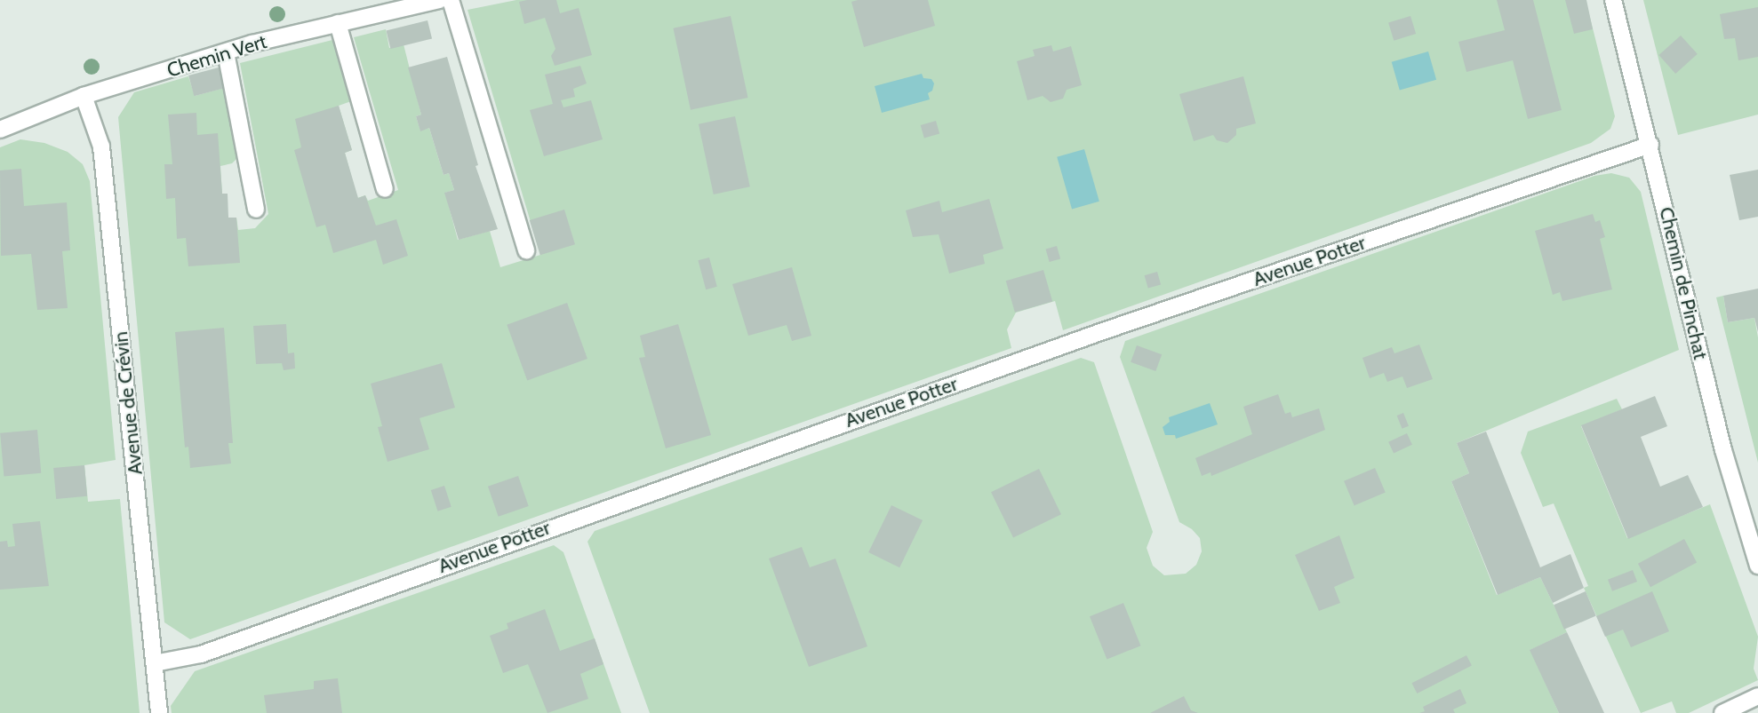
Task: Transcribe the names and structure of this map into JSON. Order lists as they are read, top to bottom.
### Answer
{
  "streets": {
    "street": [
      "Chemin Vert",
      "Avenue Potter",
      "Chemin de Pinchat",
      "Avenue de Crévin"
    ]
  },
  "crossings": [
    ["Chemin Vert", "Avenue de Crévin"],
    ["Avenue Potter", "Chemin de Pinchat"],
    ["Avenue Potter", "Avenue de Crévin"]
  ]
}
